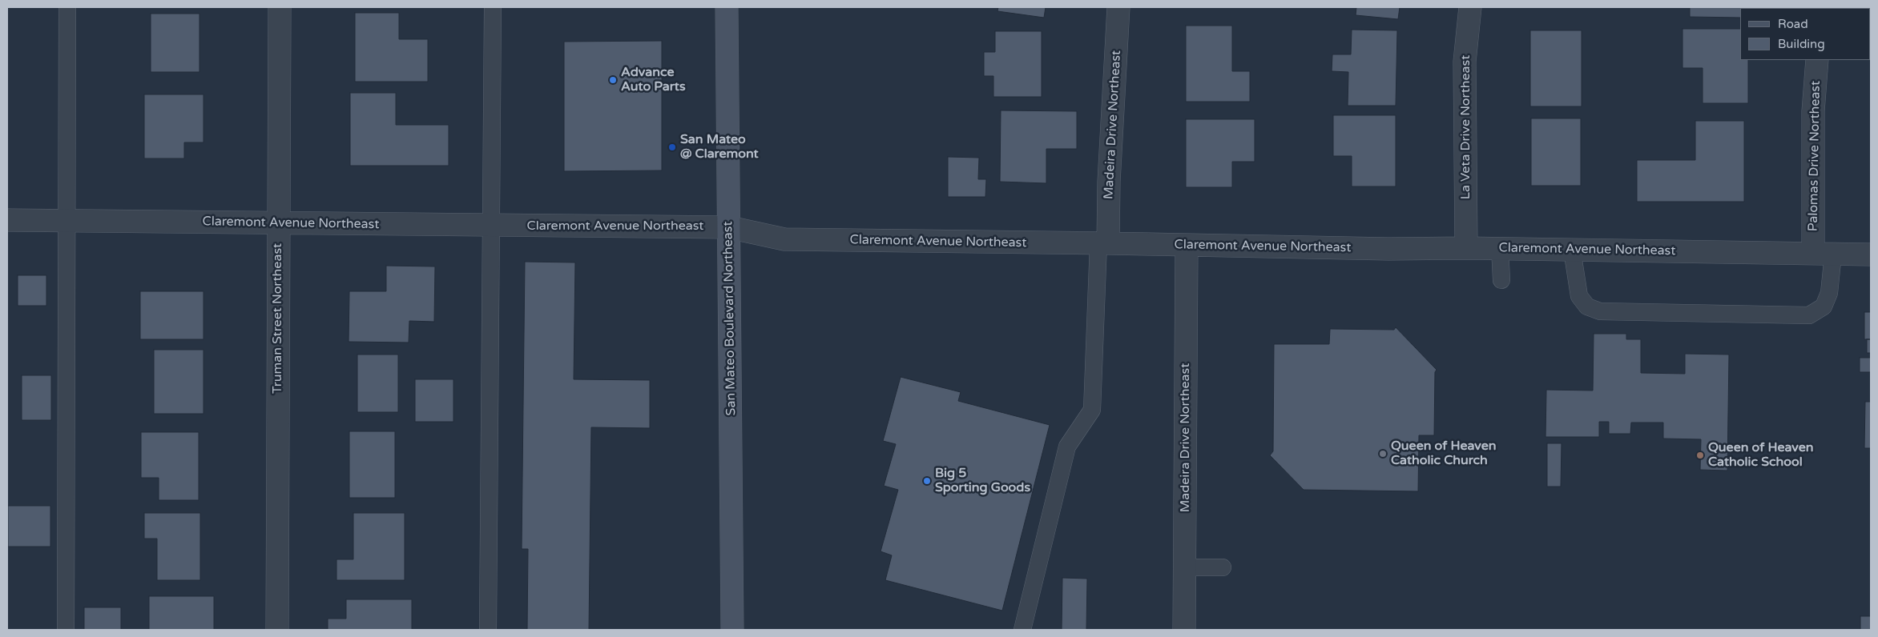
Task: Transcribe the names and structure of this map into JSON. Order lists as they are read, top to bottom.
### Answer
{
  "streets": {
    "main road": ["San Mateo Boulevard Northeast"],
    "street": [
      "Madeira Drive Northeast",
      "La Veta Drive Northeast",
      "Palomas Drive Northeast",
      "Claremont Avenue Northeast",
      "Truman Street Northeast"
    ]
  },
  "crossings": [
    ["Madeira Drive Northeast", "Claremont Avenue Northeast"],
    ["La Veta Drive Northeast", "Claremont Avenue Northeast"],
    ["Palomas Drive Northeast", "Claremont Avenue Northeast"],
    ["Claremont Avenue Northeast", "Truman Street Northeast"],
    ["Claremont Avenue Northeast", "San Mateo Boulevard Northeast"]
  ],
  "places": [
    "Advance Auto Parts",
    "San Mateo @ Claremont",
    "Queen of Heaven Catholic Church",
    "Queen of Heaven Catholic School",
    "Big 5 Sporting Goods"
  ],
  "legend": ["Road", "Building"]
}
